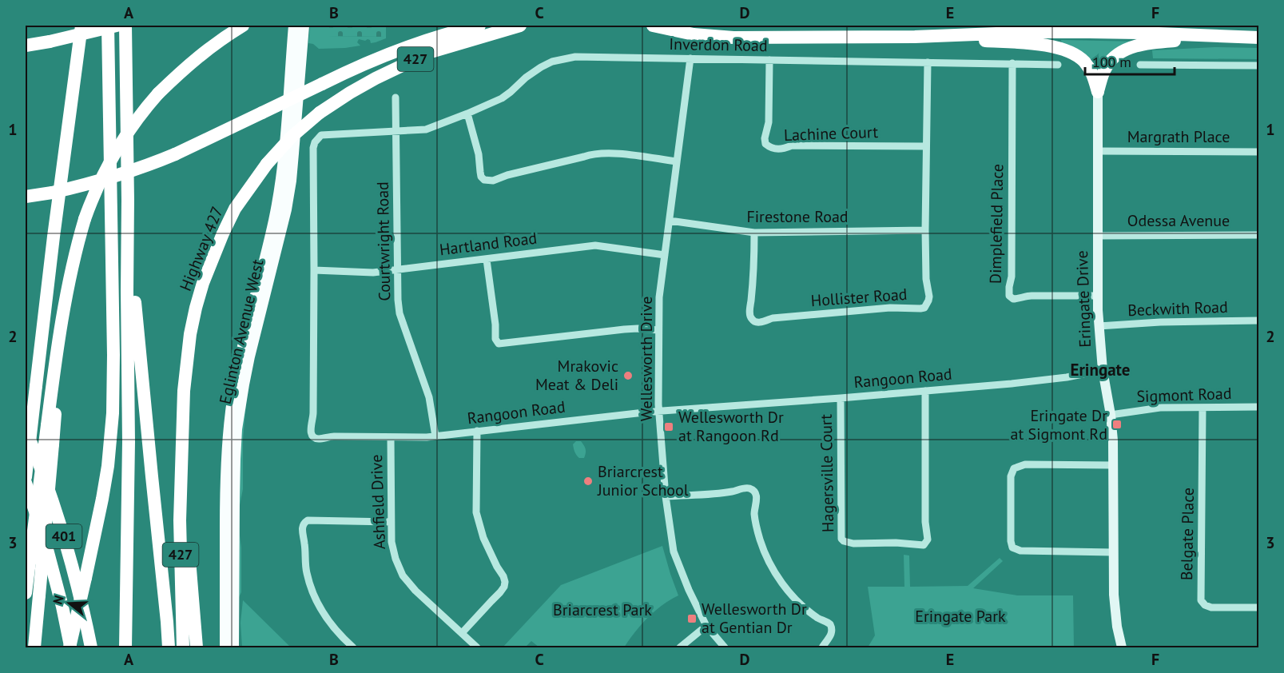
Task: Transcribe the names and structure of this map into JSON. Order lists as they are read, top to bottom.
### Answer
{
  "streets": {
    "highway": ["427", "Highway 427", "401"],
    "main road": ["Eglinton Avenue West"],
    "street": [
      "Inverdon Road",
      "Lachine Court",
      "Margrath Place",
      "Firestone Road",
      "Odessa Avenue",
      "Dimplefield Place",
      "Courtwright Road",
      "Hartland Road",
      "Hollister Road",
      "Eringate Drive",
      "Beckwith Road",
      "Wellesworth Drive",
      "Rangoon Road",
      "Sigmont Road",
      "Hagersville Court",
      "Ashfield Drive",
      "Belgate Place"
    ]
  },
  "crossings": [
    ["Inverdon Road", "Lachine Court"],
    ["Inverdon Road", "Dimplefield Place"],
    ["Inverdon Road", "Courtwright Road"],
    ["Inverdon Road", "Hollister Road"],
    ["Inverdon Road", "Wellesworth Drive"],
    ["Inverdon Road", "Rangoon Road"],
    ["Lachine Court", "Hollister Road"],
    ["Margrath Place", "Eringate Drive"],
    ["Firestone Road", "Hollister Road"],
    ["Firestone Road", "Wellesworth Drive"],
    ["Odessa Avenue", "Eringate Drive"],
    ["Dimplefield Place", "Eringate Drive"],
    ["Courtwright Road", "Hartland Road"],
    ["Courtwright Road", "Rangoon Road"],
    ["Hartland Road", "Wellesworth Drive"],
    ["Hartland Road", "Rangoon Road"],
    ["Eringate Drive", "Beckwith Road"],
    ["Eringate Drive", "Rangoon Road"],
    ["Eringate Drive", "Sigmont Road"],
    ["Wellesworth Drive", "Rangoon Road"],
    ["Rangoon Road", "Hagersville Court"],
    ["Rangoon Road", "Ashfield Drive"],
    ["Sigmont Road", "Belgate Place"]
  ],
  "districts": ["Eringate"],
  "parks": ["Briarcrest Park", "Eringate Park"],
  "places": {
    "other": ["Mrakovic Meat & Deli", "Briarcrest Junior School"],
    "transit": ["Eringate Dr at Sigmont Rd", "Wellesworth Dr at Rangoon Rd", "Wellesworth Dr at Gentian Dr"]
  },
  "scale_bar": "100 m",
  "north": "left",
  "grid": {
    "columns": [
      "A",
      "B",
      "C",
      "D",
      "E",
      "F"
    ],
    "rows": ["1", "2", "3"]
  }
}
